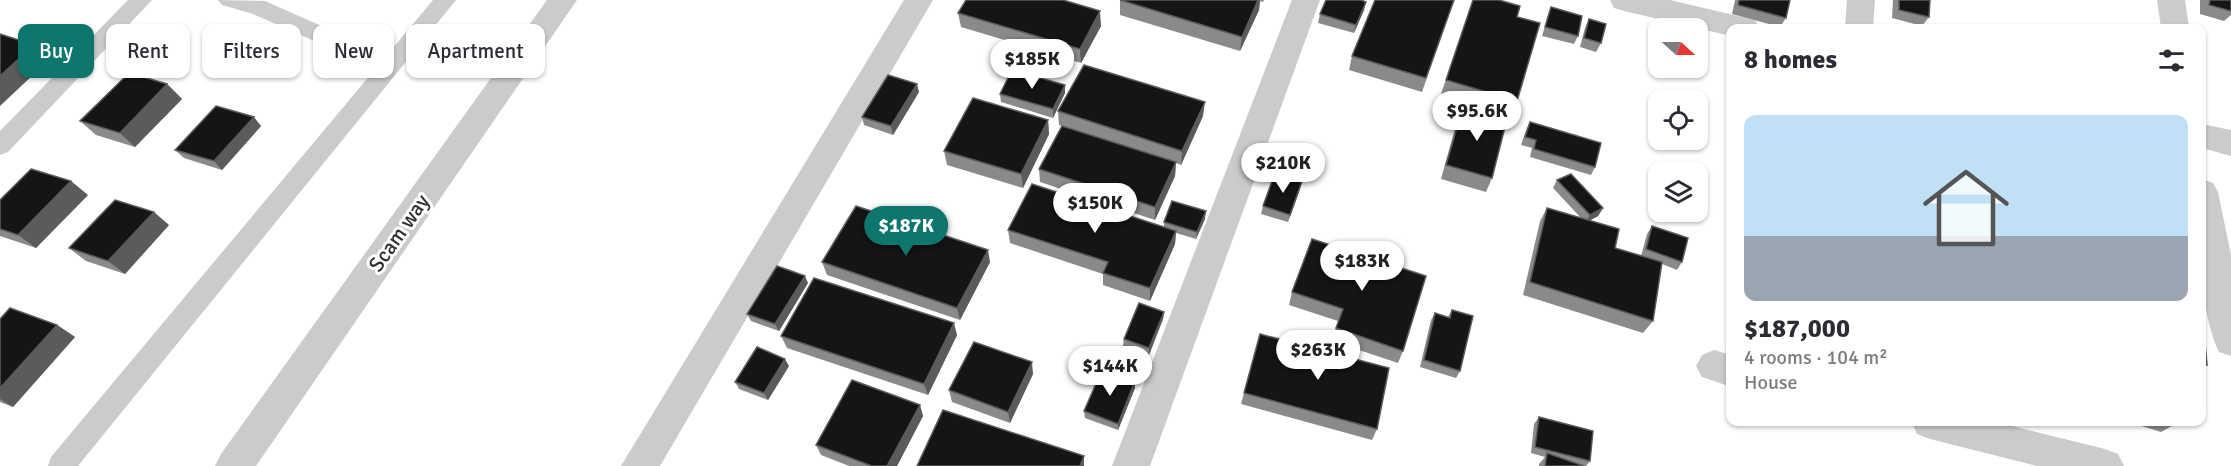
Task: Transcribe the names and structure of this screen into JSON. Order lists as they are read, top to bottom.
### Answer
{
  "streets": {
    "street": ["Scam way"]
  },
  "north": "right",
  "page": {
    "chip": [
      "Buy",
      "Rent",
      "Filters",
      "New",
      "Apartment"
    ],
    "heading": "8 homes",
    "price": [
      "$185K",
      "$95.6K",
      "$210K",
      "$150K",
      "$187K",
      "$183K",
      "$263K",
      "$144K"
    ],
    "list": [
      {
        "name": "$187,000",
        "note": "4 rooms · 104 m² · House"
      }
    ]
  }
}
